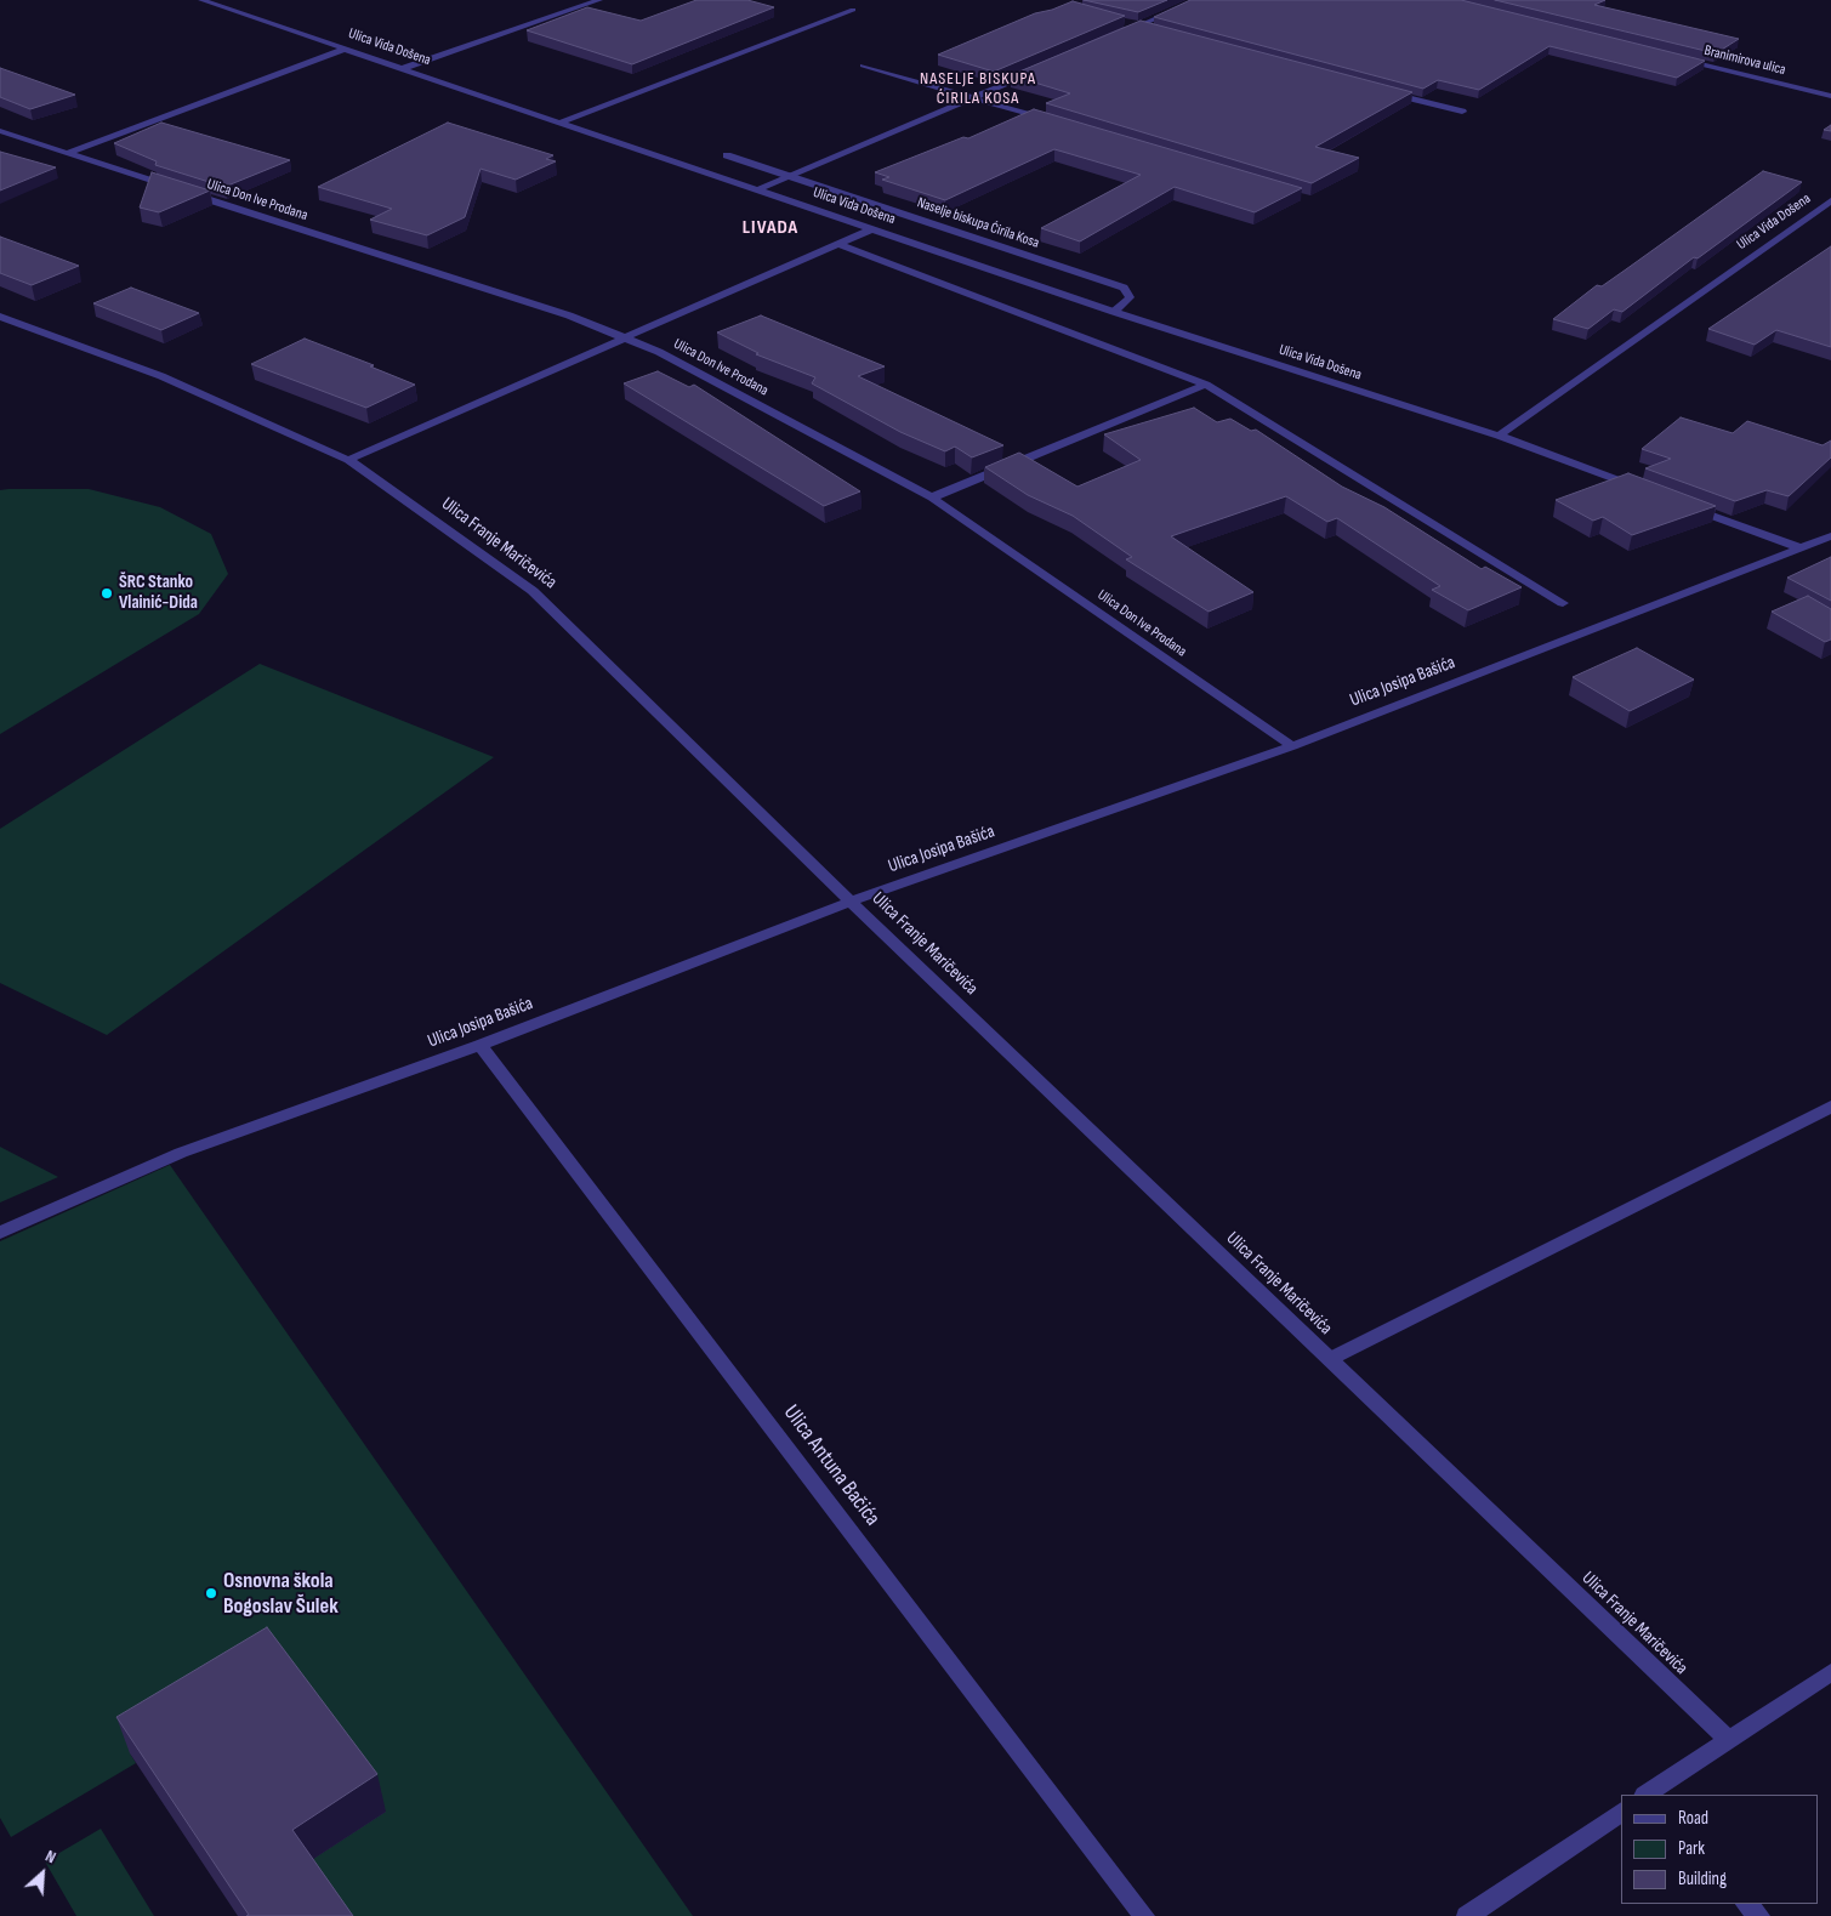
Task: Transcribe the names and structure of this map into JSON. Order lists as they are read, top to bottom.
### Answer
{
  "streets": {
    "street": [
      "Ulica Vida Došena",
      "Branimirova ulica",
      "Ulica Don Ive Prodana",
      "Naselje biskupa Ćirila Kosa",
      "Ulica Franje Maričevića",
      "Ulica Josipa Bašića",
      "Ulica Antuna Bačića"
    ]
  },
  "crossings": [
    ["Ulica Vida Došena", "Naselje biskupa Ćirila Kosa"],
    ["Ulica Don Ive Prodana", "Ulica Josipa Bašića"],
    ["Ulica Franje Maričevića", "Ulica Josipa Bašića"],
    ["Ulica Josipa Bašića", "Ulica Antuna Bačića"]
  ],
  "districts": ["NASELJE BISKUPA ĆIRILA KOSA", "LIVADA"],
  "places": ["ŠRC Stanko Vlainić-Dida", "Osnovna škola Bogoslav Šulek"],
  "legend": ["Road", "Park", "Building"],
  "north": "top right"
}
